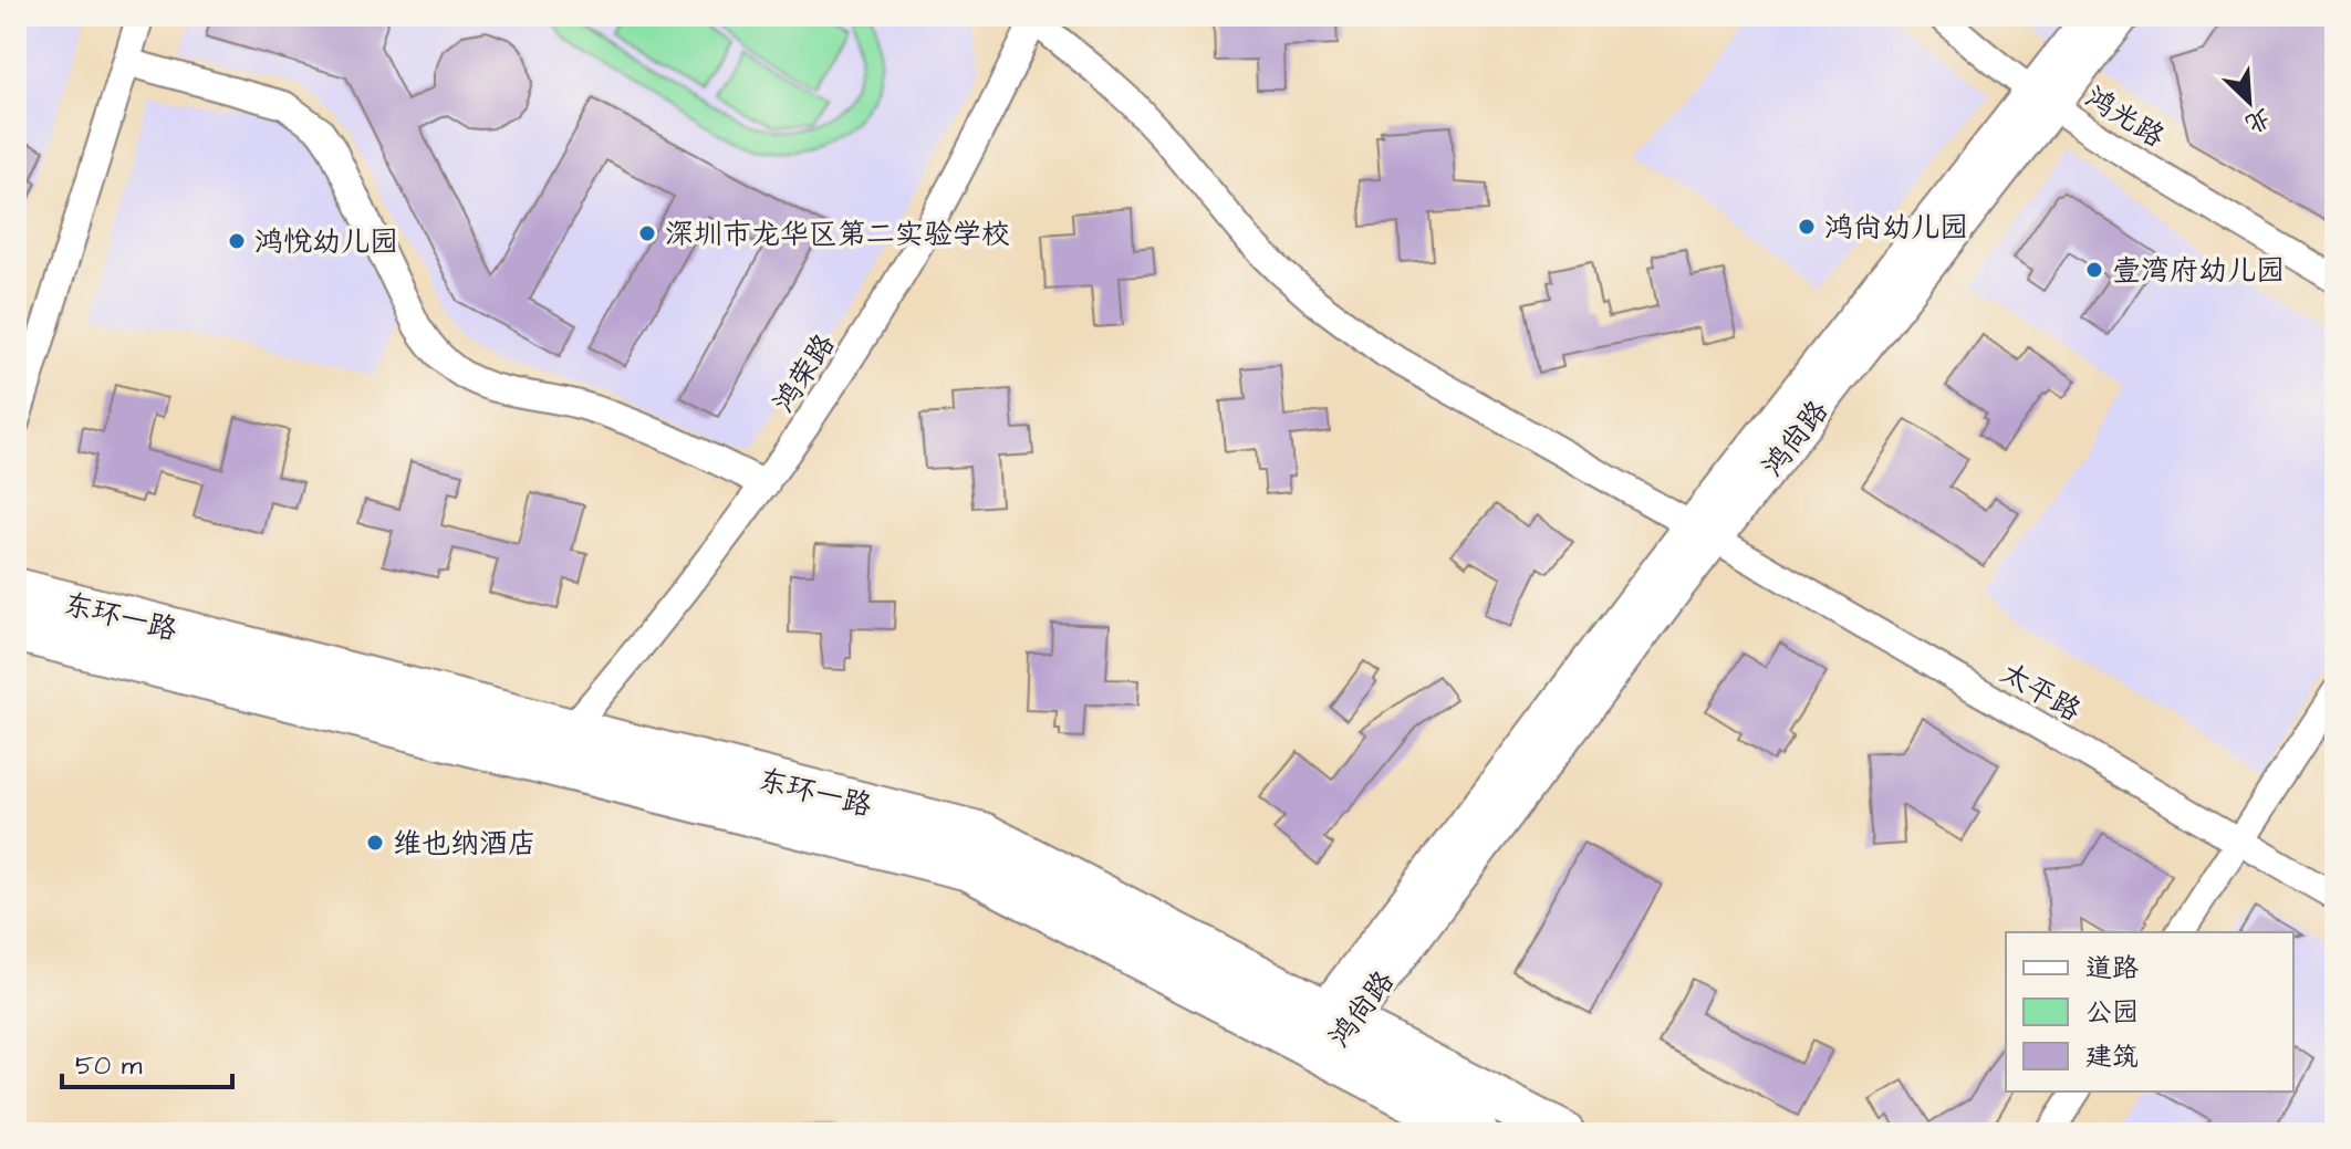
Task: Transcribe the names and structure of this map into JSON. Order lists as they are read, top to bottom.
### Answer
{
  "streets": {
    "main road": ["东环一路"],
    "street": [
      "鸿光路",
      "鸿荣路",
      "鸿尚路",
      "太平路"
    ]
  },
  "crossings": [
    ["鸿光路", "鸿尚路"],
    ["鸿荣路", "东环一路"],
    ["鸿荣路", "太平路"],
    ["鸿尚路", "东环一路"],
    ["鸿尚路", "太平路"]
  ],
  "places": [
    "鸿尚幼儿园",
    "深圳市龙华区第二实验学校",
    "鸿悦幼儿园",
    "壹湾府幼儿园",
    "维也纳酒店"
  ],
  "legend": ["道路", "公园", "建筑"],
  "scale_bar": "50 m",
  "north": "bottom right"
}
